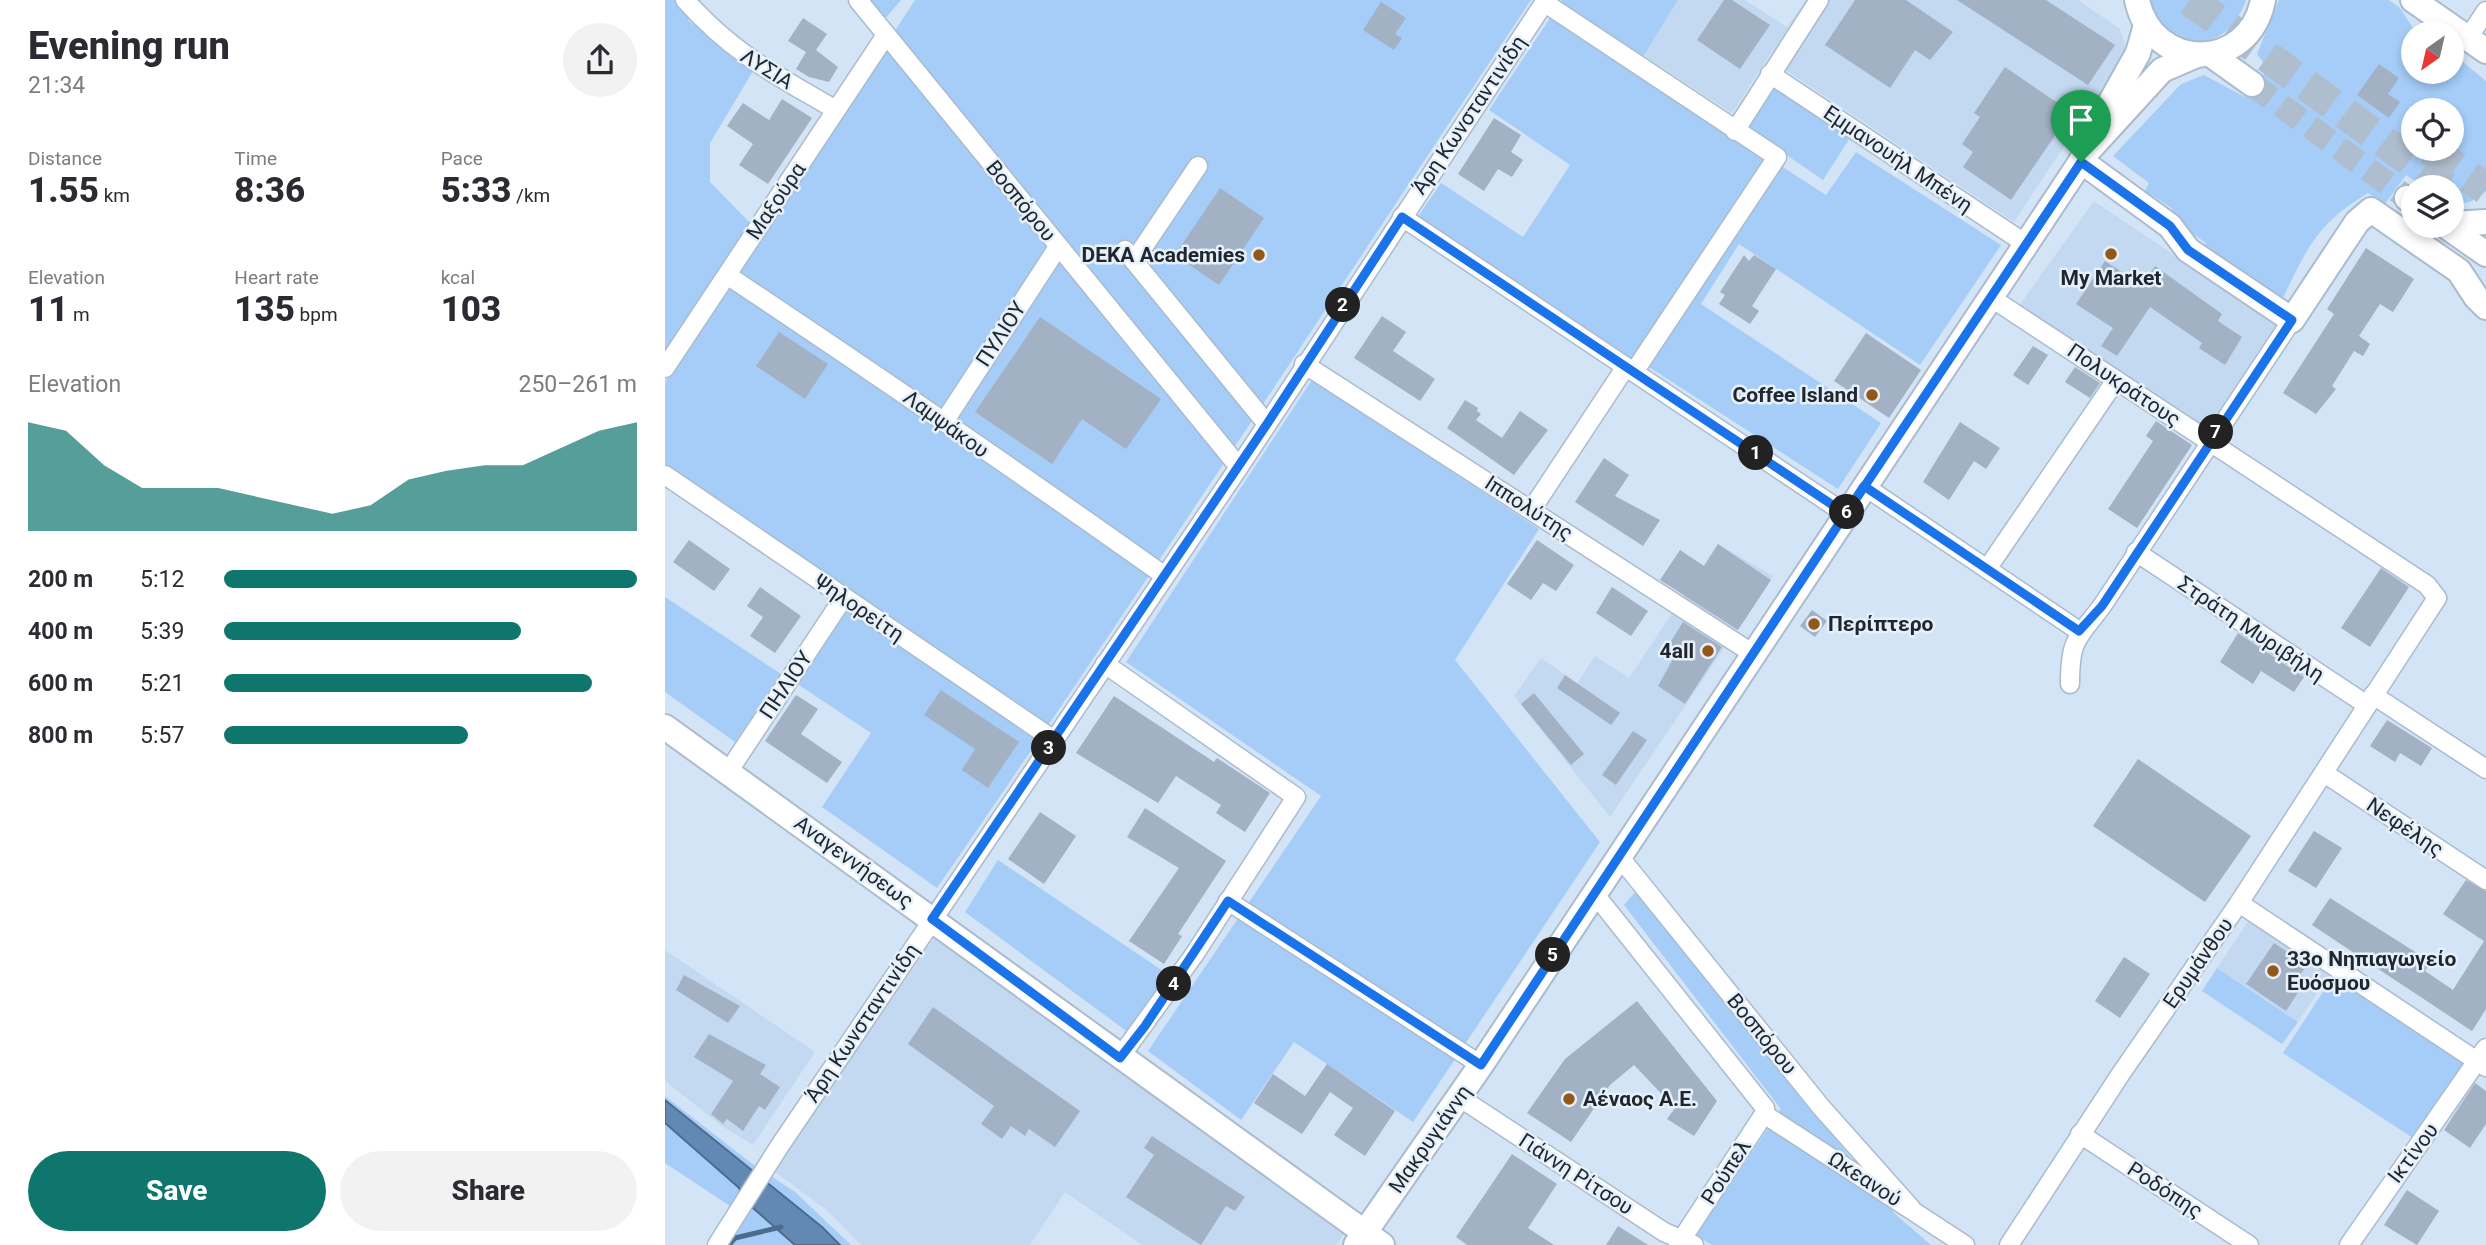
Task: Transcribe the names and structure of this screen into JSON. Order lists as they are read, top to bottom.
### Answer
{
  "streets": {
    "main road": ["Αναγεννήσεως", "Μακρυγιάννη"],
    "street": [
      "ΛΥΣΙΑ",
      "Άρη Κωνσταντινίδη",
      "Εμμανουήλ Μπένη",
      "Μαξούρα",
      "Βοσπόρου",
      "ΠΥΛΙΟΥ",
      "Πολυκράτους",
      "Λαμψάκου",
      "Ιππολύτης",
      "Ψηλορείτη",
      "Στράτη Μυριβήλη",
      "ΠΗΛΙΟΥ",
      "Νεφέλης",
      "Ερυμάνθου",
      "Ικτίνου",
      "Ρούπελ",
      "Γιάννη Ρίτσου",
      "Ωκεανού",
      "Ροδόπης"
    ]
  },
  "crossings": [
    ["ΛΥΣΙΑ", "Μαξούρα"],
    ["Άρη Κωνσταντινίδη", "Βοσπόρου"],
    ["Άρη Κωνσταντινίδη", "Λαμψάκου"],
    ["Άρη Κωνσταντινίδη", "Ιππολύτης"],
    ["Άρη Κωνσταντινίδη", "Ψηλορείτη"],
    ["Άρη Κωνσταντινίδη", "Αναγεννήσεως"],
    ["Εμμανουήλ Μπένη", "Μακρυγιάννη"],
    ["Μαξούρα", "Βοσπόρου"],
    ["Μαξούρα", "Λαμψάκου"],
    ["Βοσπόρου", "ΠΥΛΙΟΥ"],
    ["Βοσπόρου", "Μακρυγιάννη"],
    ["Βοσπόρου", "Ρούπελ"],
    ["Βοσπόρου", "Ωκεανού"],
    ["ΠΥΛΙΟΥ", "Λαμψάκου"],
    ["Πολυκράτους", "Ερυμάνθου"],
    ["Πολυκράτους", "Μακρυγιάννη"],
    ["Ιππολύτης", "Μακρυγιάννη"],
    ["Ψηλορείτη", "ΠΗΛΙΟΥ"],
    ["Στράτη Μυριβήλη", "Ερυμάνθου"],
    ["ΠΗΛΙΟΥ", "Αναγεννήσεως"],
    ["Νεφέλης", "Ερυμάνθου"],
    ["Αναγεννήσεως", "Μακρυγιάννη"],
    ["Ερυμάνθου", "Ροδόπης"],
    ["Μακρυγιάννη", "Γιάννη Ρίτσου"],
    ["Ρούπελ", "Γιάννη Ρίτσου"],
    ["Ρούπελ", "Ωκεανού"]
  ],
  "places": [
    "Μy Μarket",
    "DEKA Academies",
    "Coffee Island",
    "Περίπτερο",
    "4all",
    "33ο Νηπιαγωγείο Ευόσμου",
    "Αέναος Α.Ε."
  ],
  "north": "bottom left",
  "page": {
    "heading": ["Evening run", "21:34"],
    "stats": [
      ["Distance", "1.55 km"],
      ["Time", "8:36"],
      ["Pace", "5:33 /km"],
      ["Elevation", "11 m"],
      ["Heart rate", "135 bpm"],
      ["kcal", "103"]
    ],
    "pins": [
      "2",
      "7",
      "1",
      "6",
      "3",
      "5",
      "4"
    ],
    "chart": ["Elevation", "250–261 m"],
    "list": [
      {
        "name": "200 m",
        "note": "5:12"
      },
      {
        "name": "400 m",
        "note": "5:39"
      },
      {
        "name": "600 m",
        "note": "5:21"
      },
      {
        "name": "800 m",
        "note": "5:57"
      }
    ],
    "buttons": ["Save", "Share"]
  }
}
